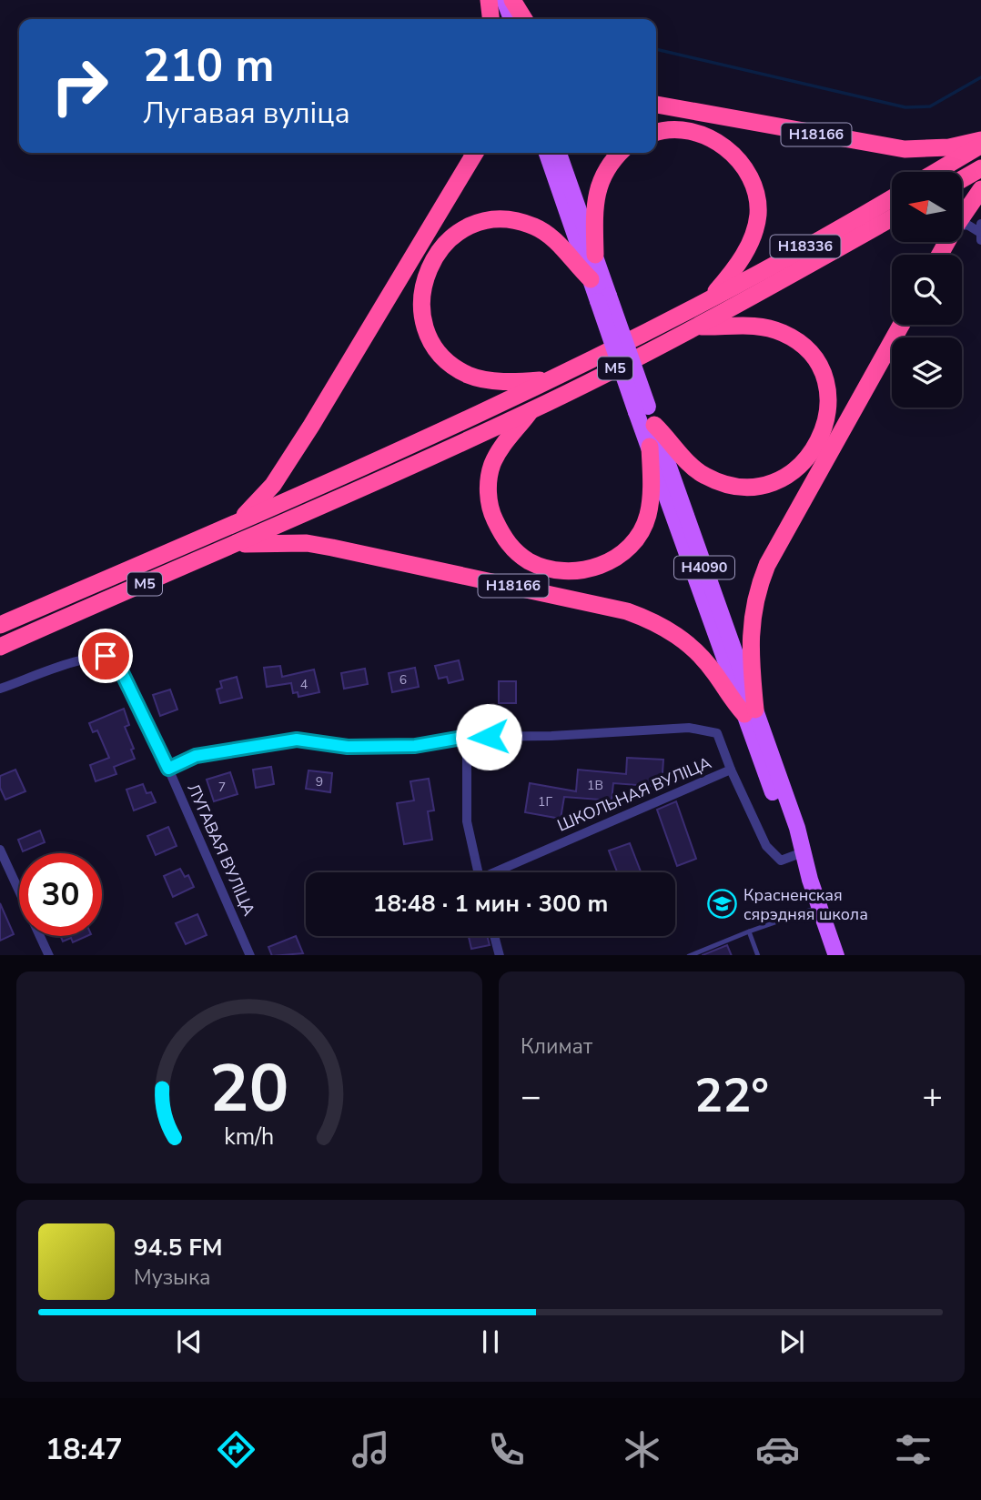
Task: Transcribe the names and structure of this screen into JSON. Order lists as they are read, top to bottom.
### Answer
{
  "streets": {
    "highway": ["Н18166", "Н18336", "М5"],
    "main road": ["Н4090"],
    "street": ["ШКОЛЬНАЯ ВУЛІЦА", "ЛУГАВАЯ ВУЛІЦА"]
  },
  "crossings": [
    ["Н18166", "М5"],
    ["Н18166", "Н4090"],
    ["Н18336", "М5"],
    ["Н4090", "ШКОЛЬНАЯ ВУЛІЦА"]
  ],
  "places": {
    "school or university": ["Красненская сярэдняя школа"]
  },
  "house_numbers": [
    "6",
    "4",
    "9",
    "1В",
    "7",
    "1Г"
  ],
  "north": "left",
  "page": {
    "turn": ["210 m", "Лугавая вуліца"],
    "limit": "30",
    "trip": "18:48 · 1 мин · 300 m",
    "tile": "Климат",
    "heat": ["−", "22°", "+"],
    "song": ["94.5 FM", "Музыка"],
    "tabs": "18:47",
    "gauge": ["20", "km/h"]
  }
}
